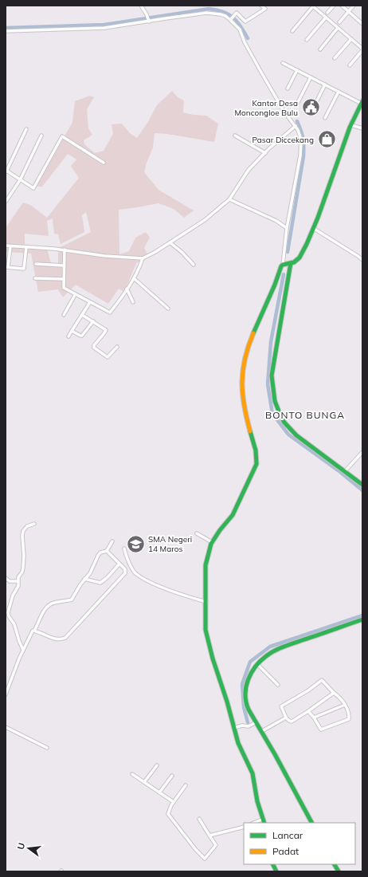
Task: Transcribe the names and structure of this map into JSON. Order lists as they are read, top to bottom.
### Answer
{
  "districts": ["BONTO BUNGA"],
  "places": {
    "public building": ["Kantor Desa Moncongloe Bulu"],
    "shop": ["Pasar Diccekang"],
    "school or university": ["SMA Negeri 14 Maros"]
  },
  "legend": ["Lancar", "Padat"],
  "north": "left"
}
